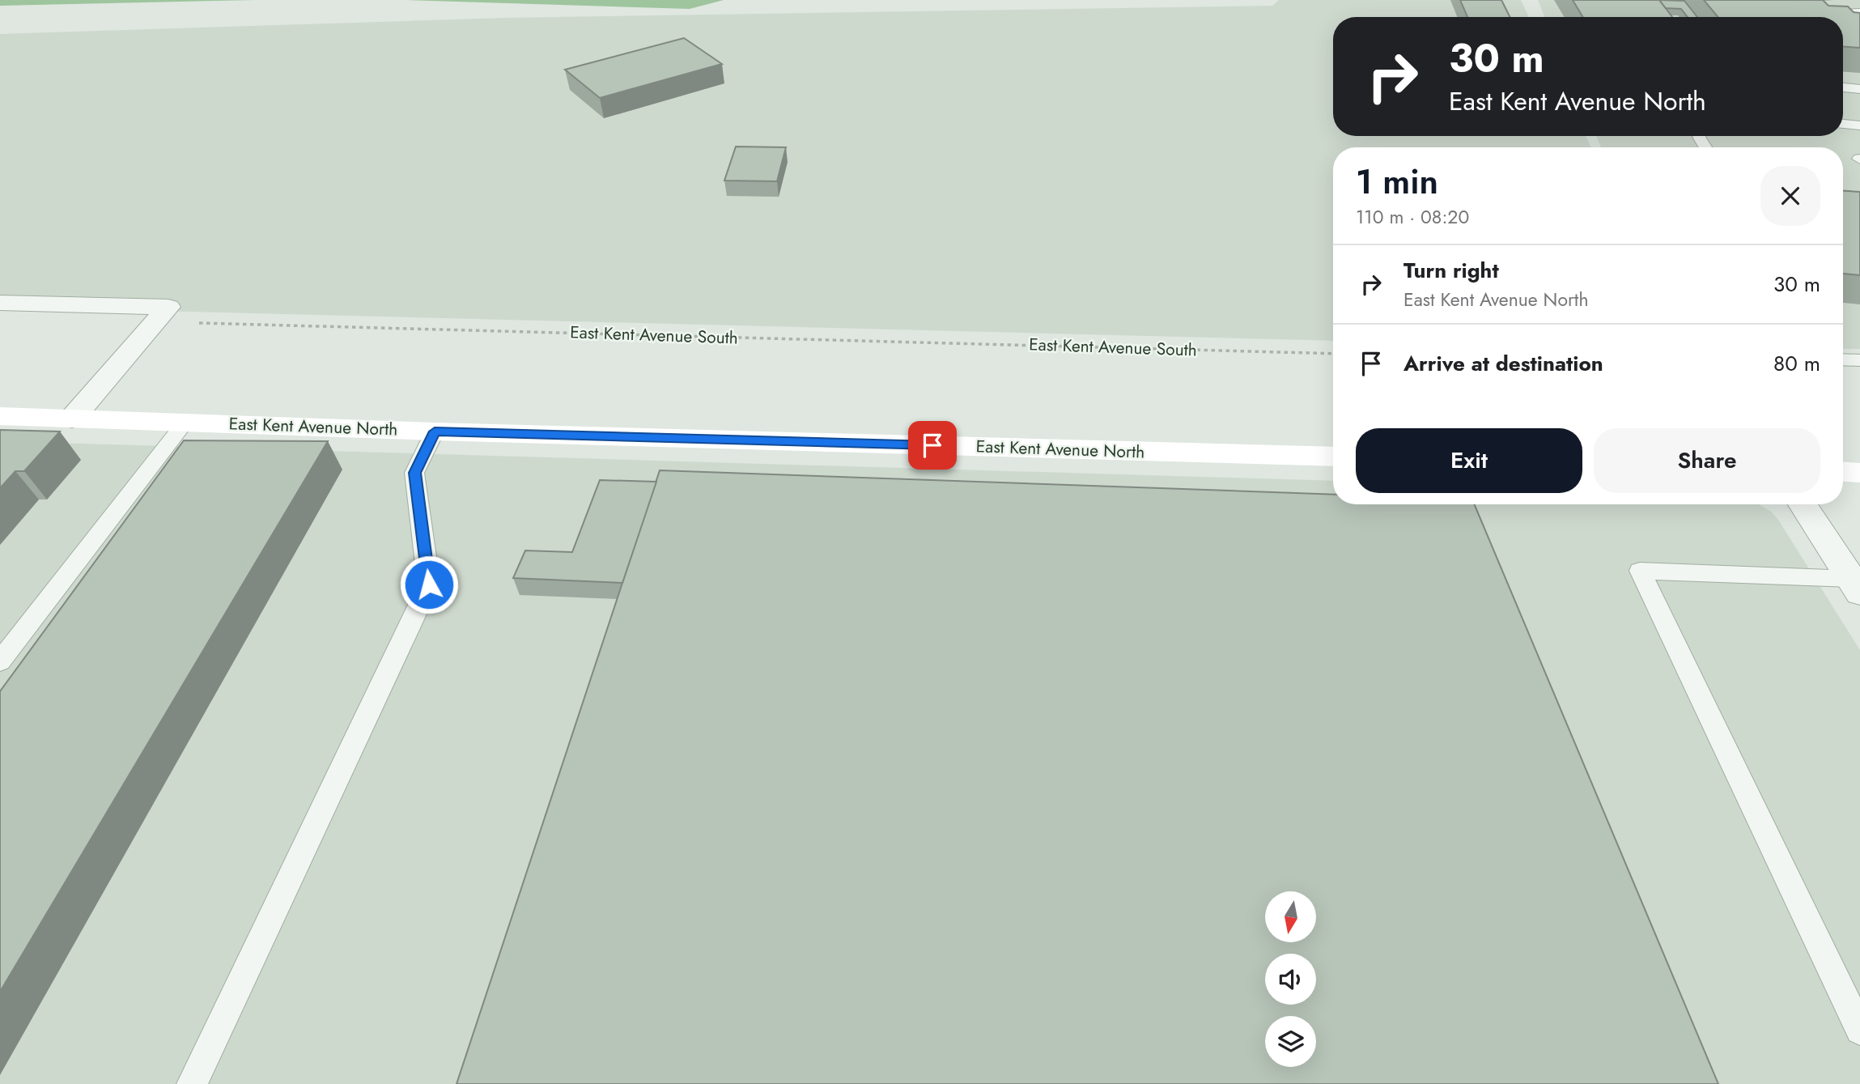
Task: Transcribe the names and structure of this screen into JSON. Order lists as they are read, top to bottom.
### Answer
{
  "streets": {
    "street": ["East Kent Avenue North"],
    "path": ["East Kent Avenue South"]
  },
  "north": "bottom",
  "page": {
    "turn": ["30 m", "East Kent Avenue North"],
    "heading": ["1 min", "110 m · 08:20"],
    "list": [
      {
        "name": "Turn right",
        "note": "East Kent Avenue North",
        "value": "30 m"
      },
      {
        "name": "Arrive at destination",
        "value": "80 m"
      }
    ],
    "buttons": ["Exit", "Share"]
  }
}
